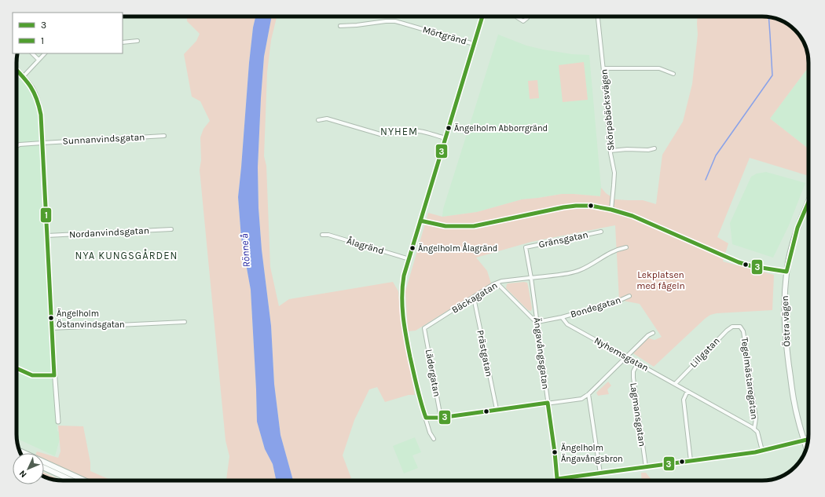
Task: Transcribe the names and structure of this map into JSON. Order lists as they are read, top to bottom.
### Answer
{
  "streets": {
    "main road": ["Östra vägen"],
    "street": [
      "Mörtgränd",
      "Skörpabäcksvägen",
      "Sunnanvindsgatan",
      "Nordanvindsgatan",
      "Gränsgatan",
      "Ålagränd",
      "Bäckagatan",
      "Bondegatan",
      "Lillgatan",
      "Prästgatan",
      "Ängavångsgatan",
      "Nyhemsgatan",
      "Lädergatan",
      "Tegelmästaregatan",
      "Lagmansgatan"
    ]
  },
  "crossings": [
    ["Gränsgatan", "Ängavångsgatan"],
    ["Bäckagatan", "Prästgatan"],
    ["Bäckagatan", "Ängavångsgatan"],
    ["Bäckagatan", "Lädergatan"],
    ["Bondegatan", "Nyhemsgatan"],
    ["Lillgatan", "Nyhemsgatan"],
    ["Lillgatan", "Tegelmästaregatan"],
    ["Nyhemsgatan", "Tegelmästaregatan"],
    ["Nyhemsgatan", "Lagmansgatan"]
  ],
  "districts": ["NYHEM", "NYA KUNGSGÅRDEN"],
  "water": ["Rönne å"],
  "parks": ["Lekplatsen med fågeln"],
  "places": [
    "Ängelholm Abborrgränd",
    "Ängelholm Ålagränd",
    "Ängelholm Östanvindsgatan",
    "Ängelholm Ängavångsbron"
  ],
  "lines": ["transit line 3", "transit line 1"],
  "legend": ["3", "1"],
  "north": "bottom left"
}
